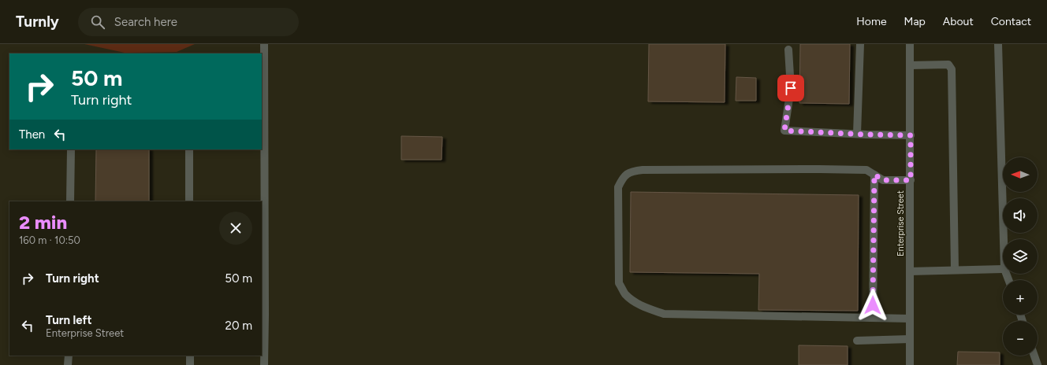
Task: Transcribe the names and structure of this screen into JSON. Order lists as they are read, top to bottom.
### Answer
{
  "streets": {
    "street": ["Enterprise Street"]
  },
  "north": "left",
  "page": {
    "header": "Turnly",
    "search": "Search here",
    "nav": [
      "Home",
      "Map",
      "About",
      "Contact"
    ],
    "turn": ["50 m", "Turn right"],
    "then": "Then",
    "map_buttons": ["+", "−"],
    "heading": ["2 min", "160 m · 10:50"],
    "list": [
      {
        "name": "Turn right",
        "value": "50 m"
      },
      {
        "name": "Turn left",
        "note": "Enterprise Street",
        "value": "20 m"
      }
    ]
  }
}
